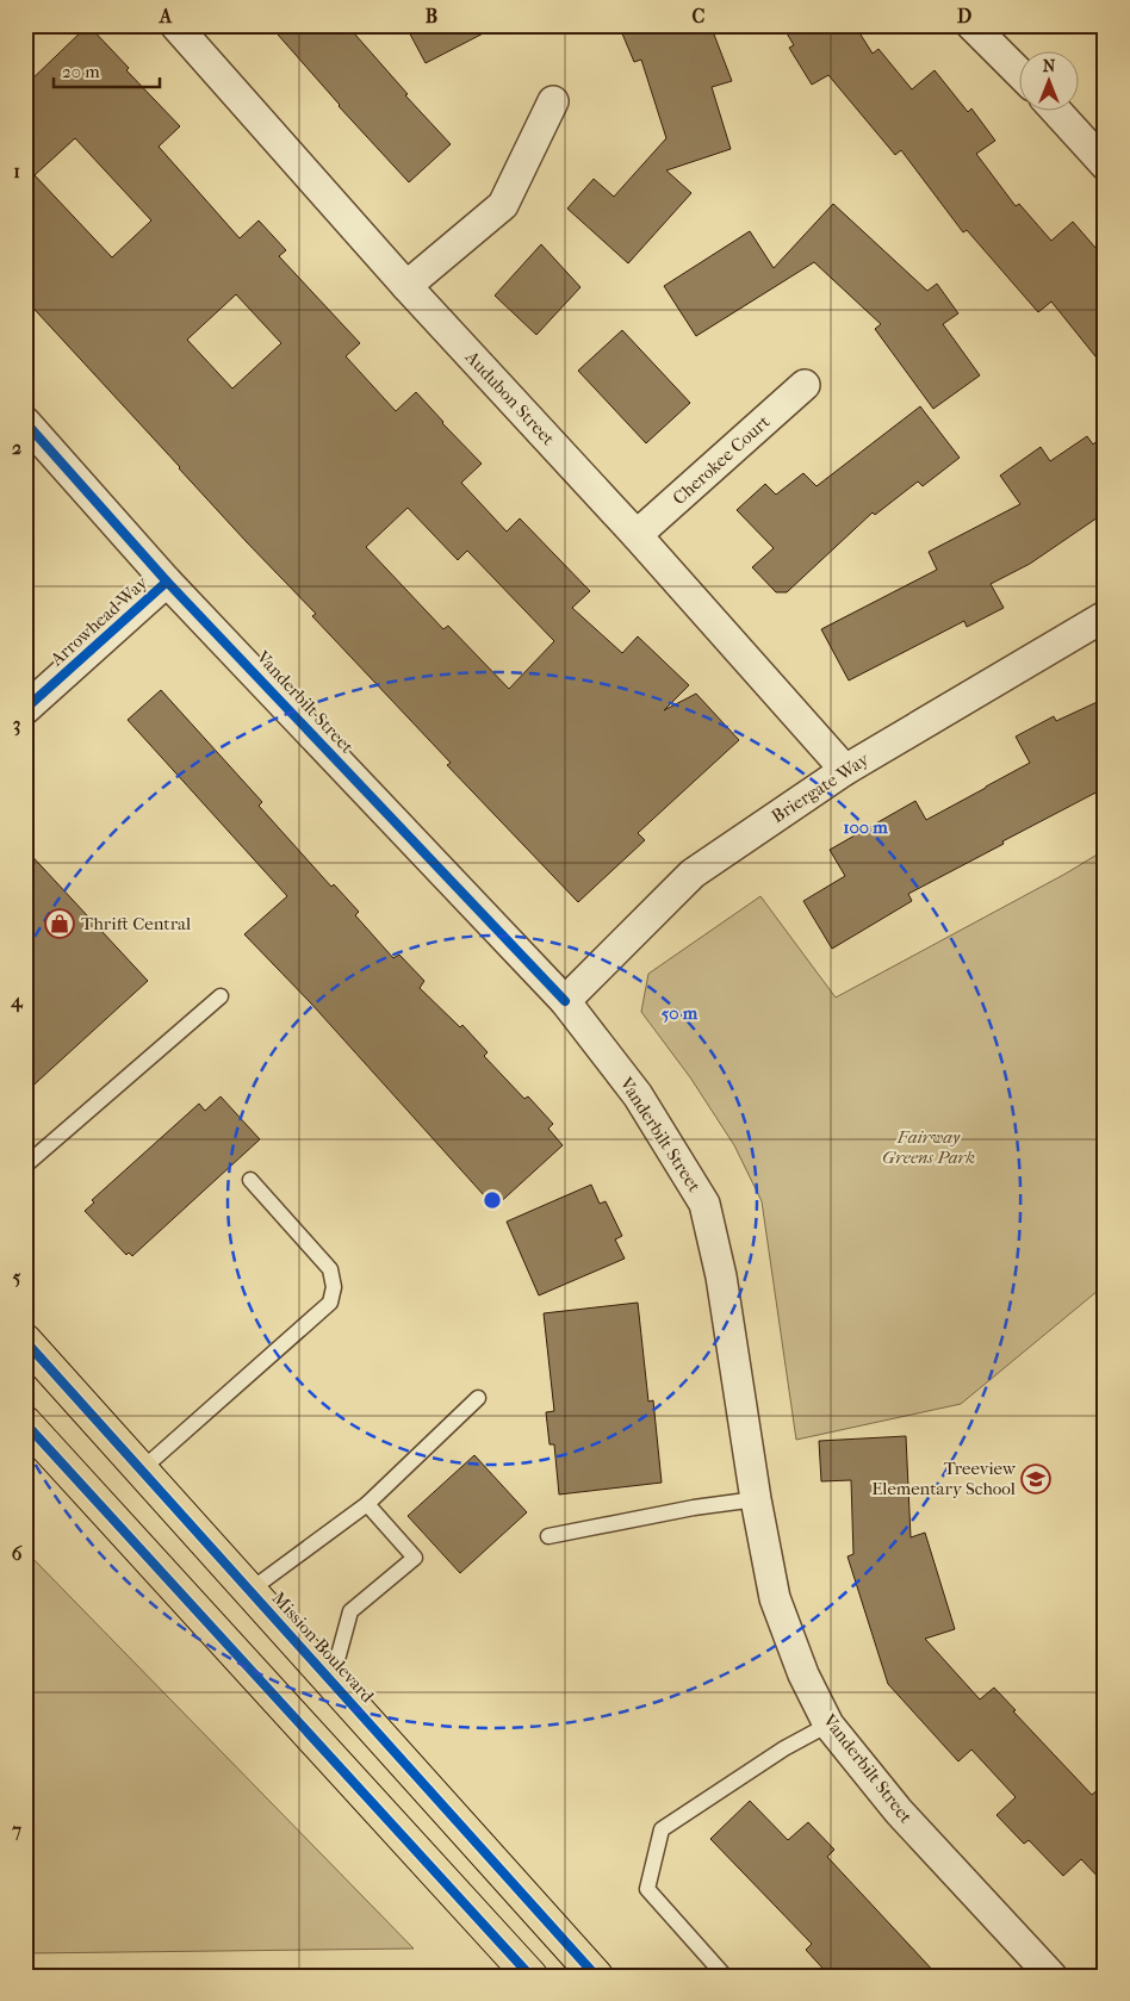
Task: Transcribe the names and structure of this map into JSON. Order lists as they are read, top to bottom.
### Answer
{
  "streets": {
    "main road": ["Mission Boulevard"],
    "street": [
      "Audubon Street",
      "Cherokee Court",
      "Arrowhead Way",
      "Vanderbilt Street",
      "Briergate Way"
    ]
  },
  "crossings": [
    ["Audubon Street", "Cherokee Court"],
    ["Audubon Street", "Briergate Way"],
    ["Arrowhead Way", "Vanderbilt Street"],
    ["Vanderbilt Street", "Briergate Way"]
  ],
  "parks": ["Fairway Greens Park"],
  "places": {
    "shop": ["Thrift Central"],
    "school or university": ["Treeview Elementary School"]
  },
  "scale_bar": "20 m",
  "north": "top",
  "grid": {
    "columns": [
      "A",
      "B",
      "C",
      "D"
    ],
    "rows": [
      "1",
      "2",
      "3",
      "4",
      "5",
      "6",
      "7"
    ]
  },
  "rings": ["100 m", "50 m"]
}
